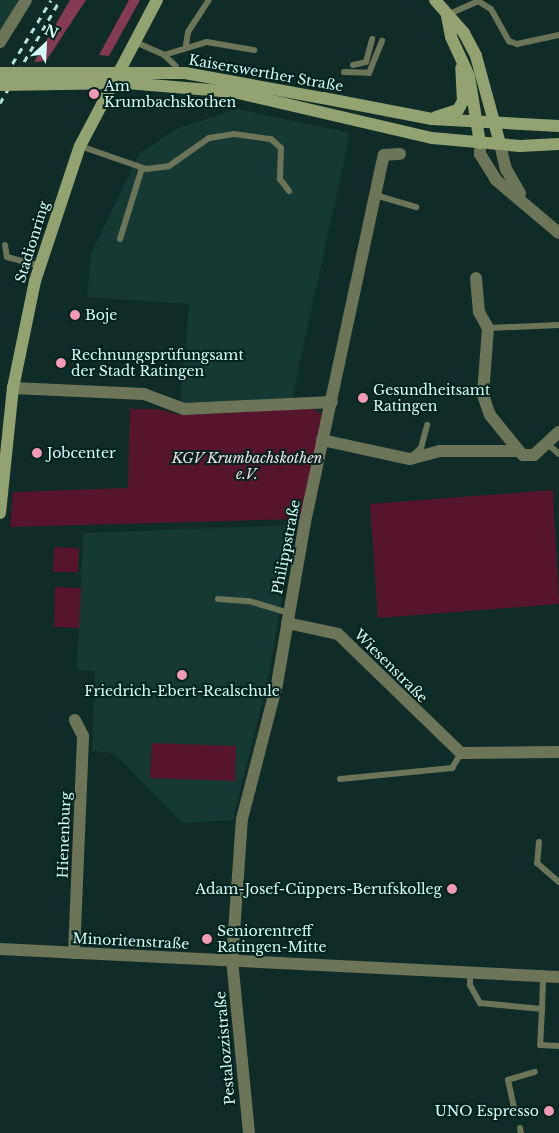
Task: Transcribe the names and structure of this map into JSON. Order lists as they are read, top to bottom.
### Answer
{
  "streets": {
    "main road": ["Kaiserswerther Straße", "Stadionring"],
    "street": [
      "Philippstraße",
      "Wiesenstraße",
      "Hienenburg",
      "Minoritenstraße",
      "Pestalozzistraße"
    ]
  },
  "crossings": [
    ["Philippstraße", "Wiesenstraße"],
    ["Philippstraße", "Minoritenstraße"],
    ["Philippstraße", "Pestalozzistraße"],
    ["Hienenburg", "Minoritenstraße"],
    ["Minoritenstraße", "Pestalozzistraße"]
  ],
  "parks": ["KGV Krumbachskothen e.V."],
  "places": [
    "Am Krumbachskothen",
    "Boje",
    "Rechnungsprüfungsamt der Stadt Ratingen",
    "Gesundheitsamt Ratingen",
    "Jobcenter",
    "Friedrich-Ebert-Realschule",
    "Adam-Josef-Cüppers-Berufskolleg",
    "Seniorentreff Ratingen-Mitte",
    "UNO Espresso"
  ],
  "north": "top right"
}
